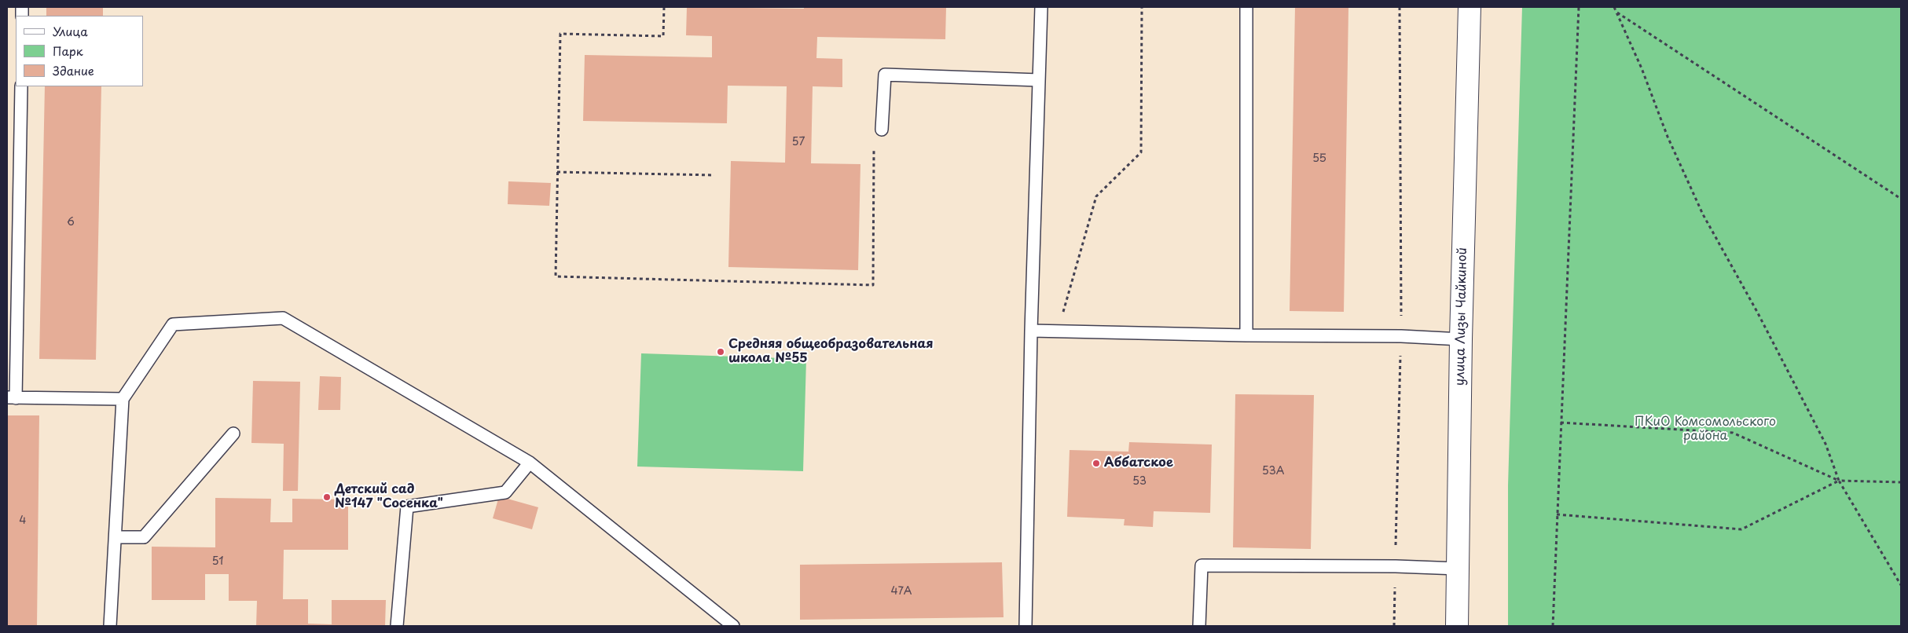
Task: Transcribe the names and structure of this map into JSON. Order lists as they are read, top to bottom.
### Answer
{
  "streets": {
    "main road": ["улица Лизы Чайкиной"]
  },
  "parks": ["ПКиО Комсомольского района"],
  "places": ["Средняя общеобразовательная школа №55", "Аббатское", "Детский сад №147 \"Сосенка\""],
  "house_numbers": [
    "57",
    "55",
    "6",
    "53А",
    "53",
    "4",
    "51",
    "47А"
  ],
  "legend": ["Улица", "Парк", "Здание"]
}
